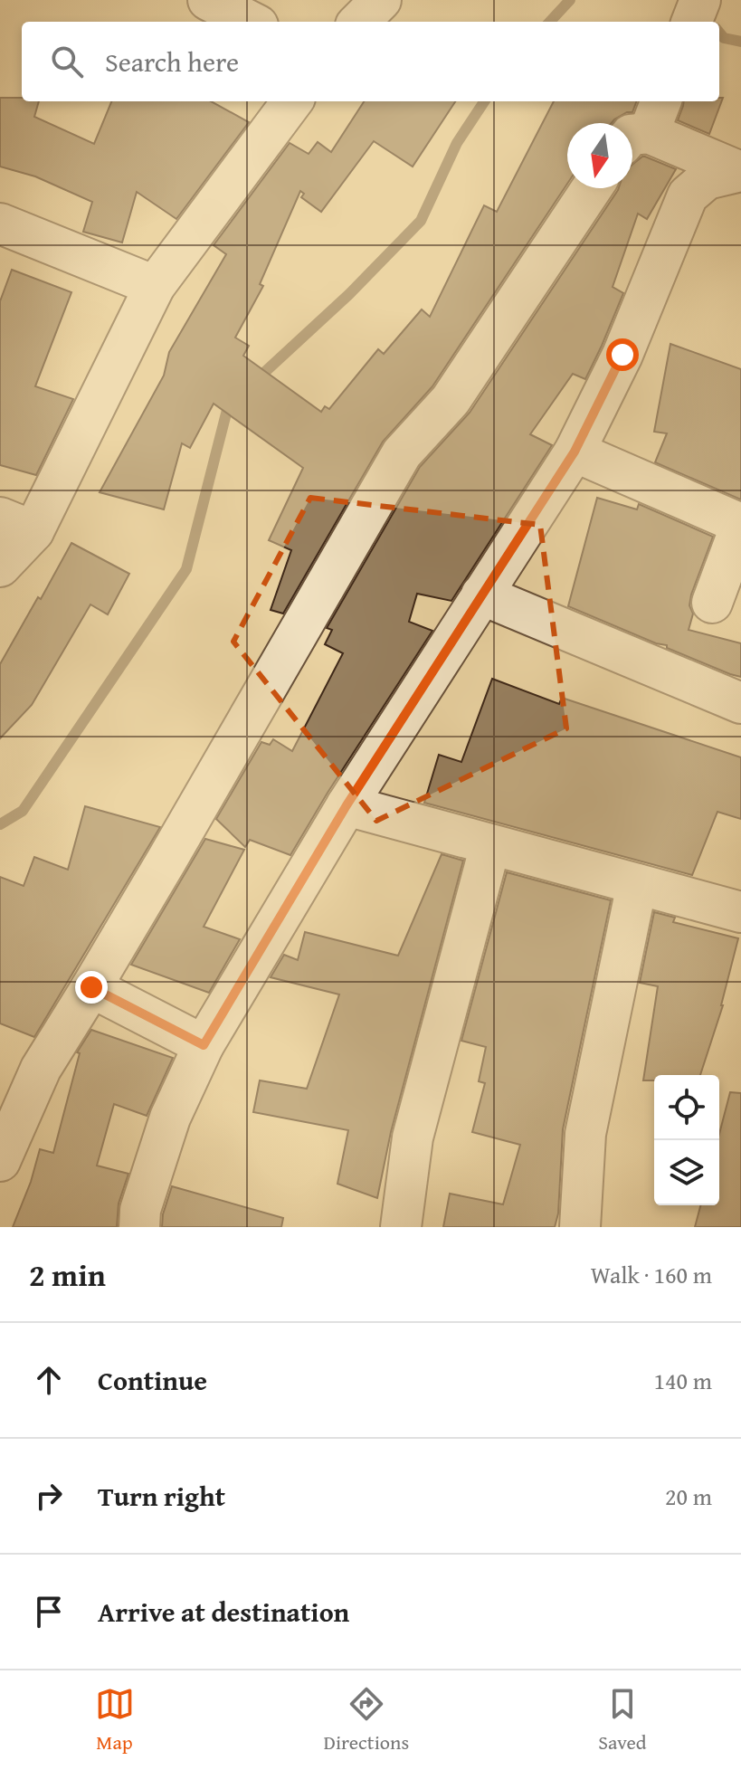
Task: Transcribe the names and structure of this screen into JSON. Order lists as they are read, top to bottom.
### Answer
{
  "north": "bottom",
  "page": {
    "search": "Search here",
    "heading": ["2 min", "Walk · 160 m"],
    "list": [
      ["Continue", "140 m"],
      ["Turn right", "20 m"],
      "Arrive at destination"
    ],
    "nav": ["Map", "Directions", "Saved"]
  }
}
